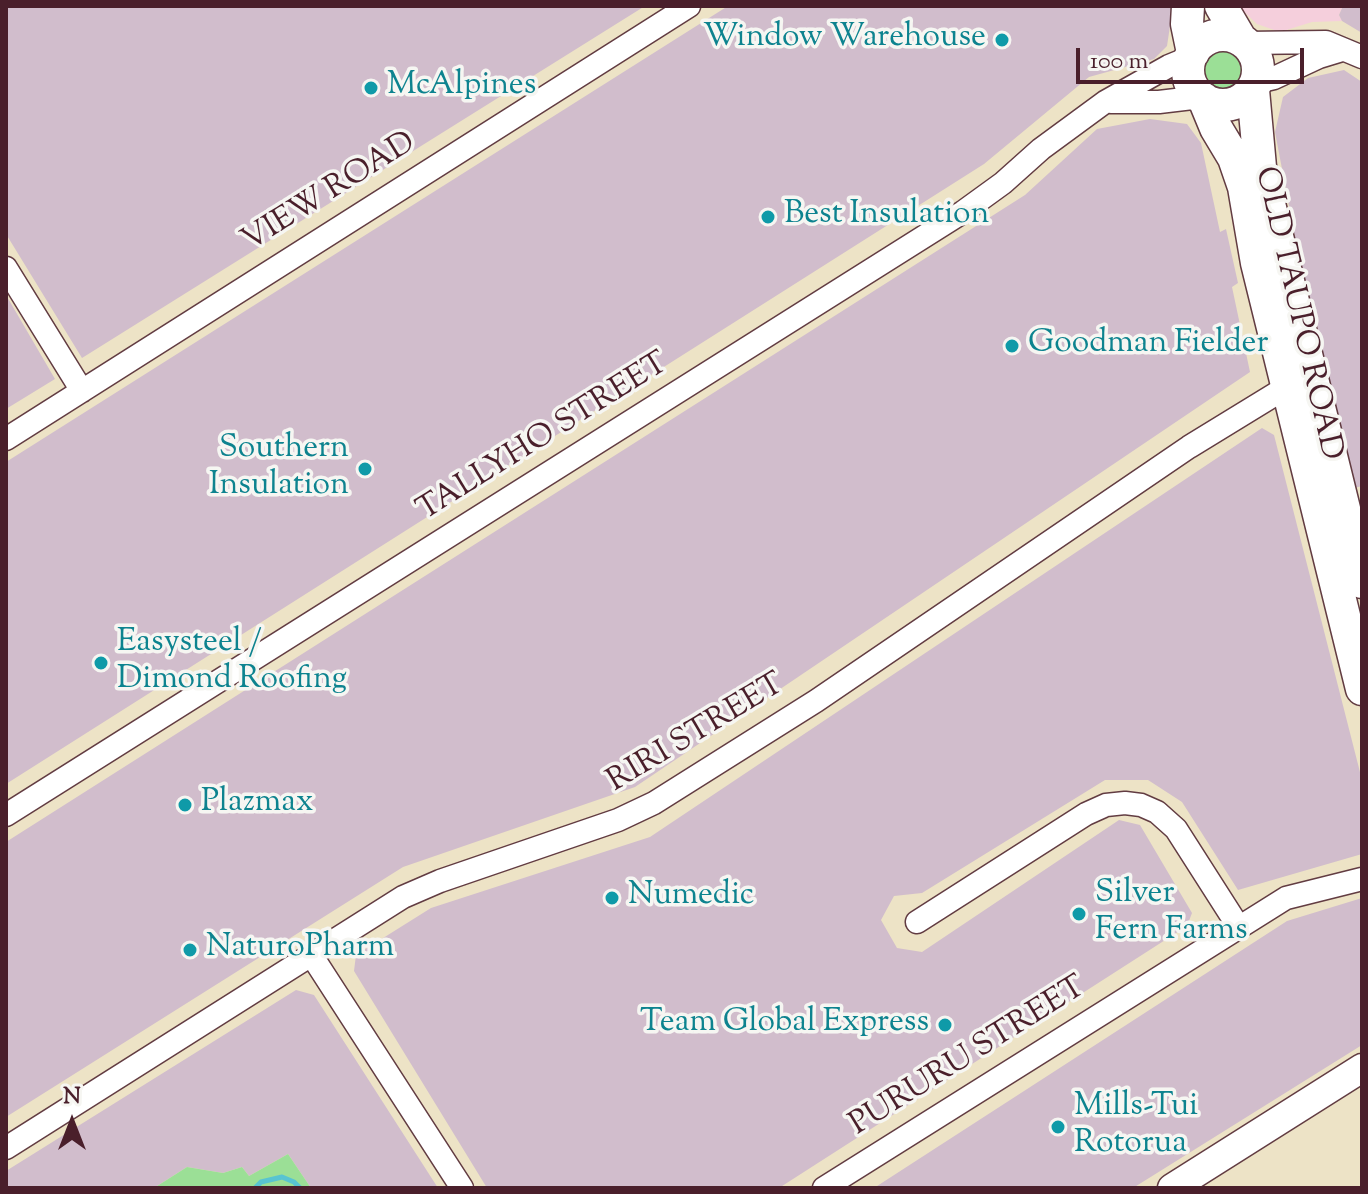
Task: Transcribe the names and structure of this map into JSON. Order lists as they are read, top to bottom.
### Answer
{
  "streets": {
    "highway": ["OLD TAUPO ROAD"],
    "street": [
      "VIEW ROAD",
      "TALLYHO STREET",
      "RIRI STREET",
      "PURURU STREET"
    ]
  },
  "crossings": [
    ["OLD TAUPO ROAD", "TALLYHO STREET"],
    ["OLD TAUPO ROAD", "RIRI STREET"]
  ],
  "places": [
    "Window Warehouse",
    "McAlpines",
    "Best Insulation",
    "Goodman Fielder",
    "Southern Insulation",
    "Easysteel / Dimond Roofing",
    "Plazmax",
    "Numedic",
    "Silver Fern Farms",
    "NaturoPharm",
    "Team Global Express",
    "Mills-Tui Rotorua"
  ],
  "scale_bar": "100 m",
  "north": "top"
}
